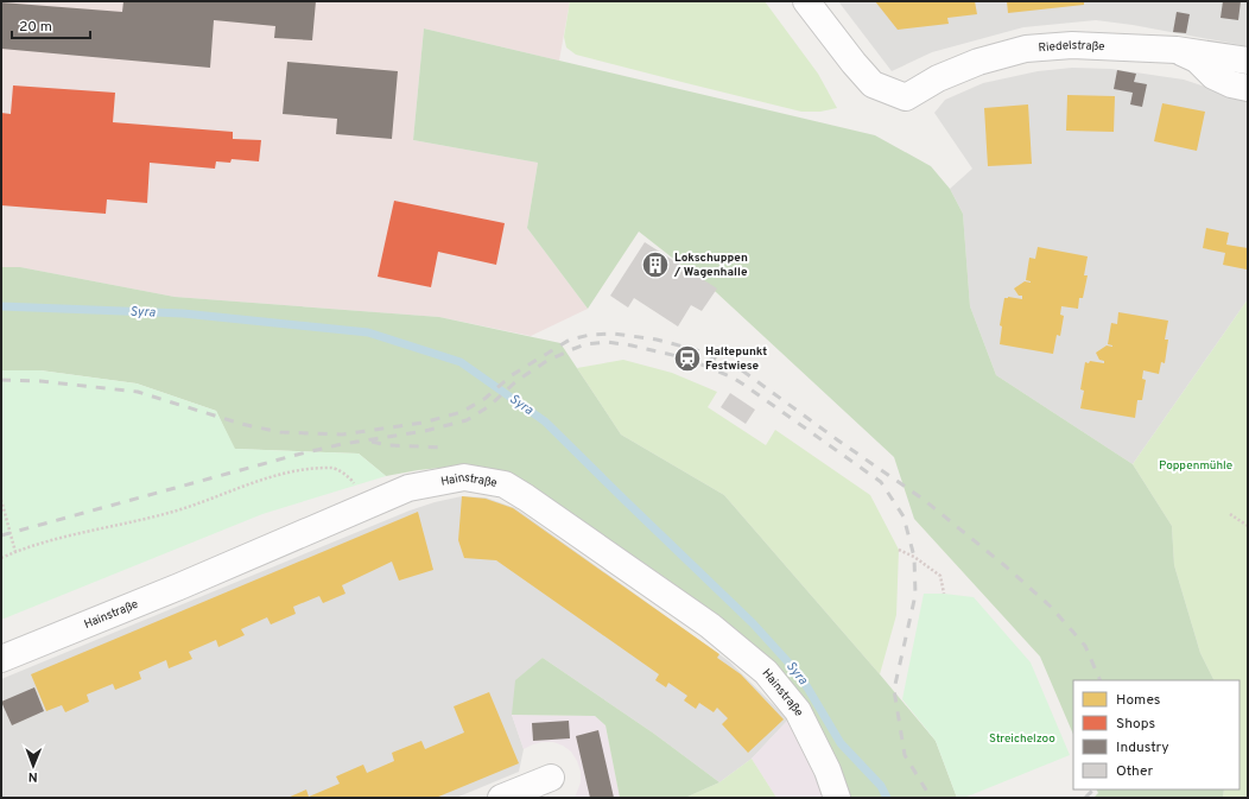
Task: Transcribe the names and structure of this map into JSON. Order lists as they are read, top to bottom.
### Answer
{
  "streets": {
    "street": ["Riedelstraße", "Hainstraße"]
  },
  "water": ["Syra"],
  "parks": ["Poppenmühle", "Streichelzoo"],
  "places": {
    "building": ["Lokschuppen / Wagenhalle"],
    "station": ["Haltepunkt Festwiese"]
  },
  "legend": [
    "Homes",
    "Shops",
    "Industry",
    "Other"
  ],
  "scale_bar": "20 m",
  "north": "bottom"
}
